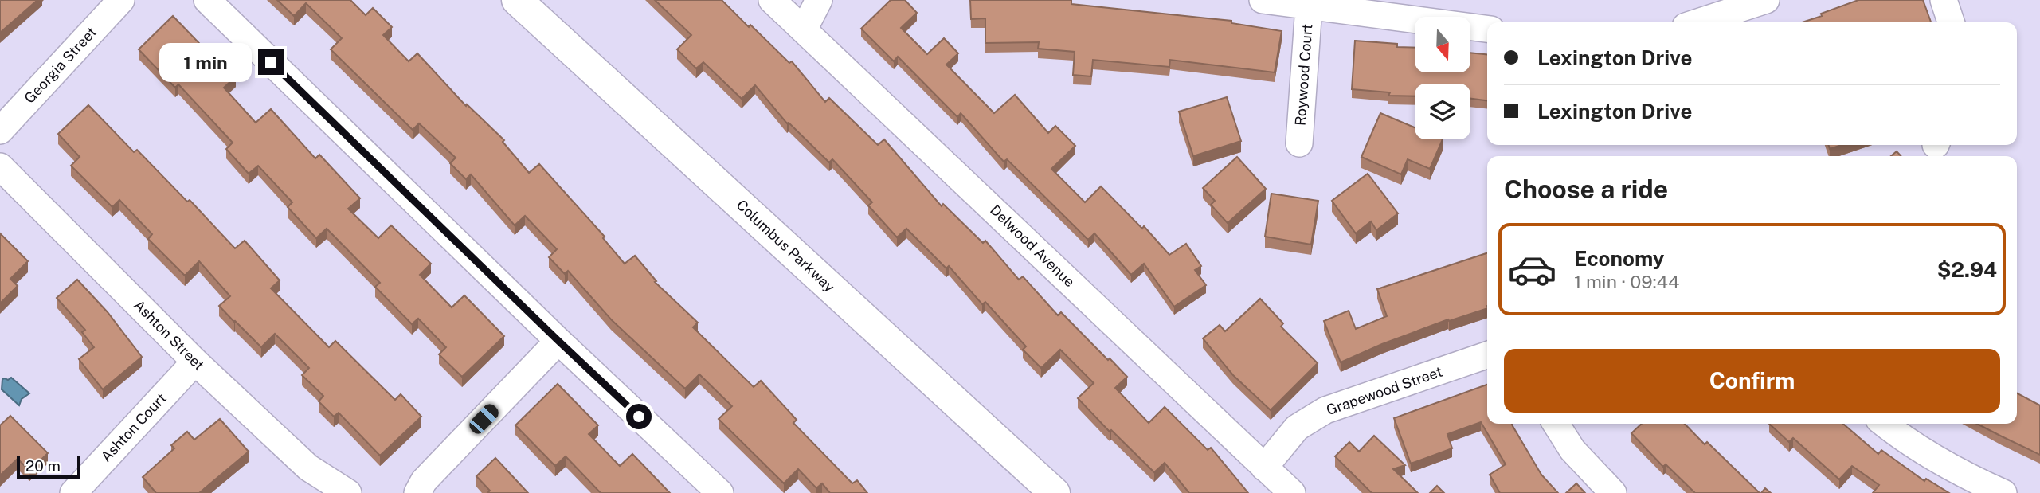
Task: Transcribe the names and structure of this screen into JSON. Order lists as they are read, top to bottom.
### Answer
{
  "streets": {
    "main road": ["Columbus Parkway"],
    "street": [
      "Georgia Street",
      "Roywood Court",
      "Delwood Avenue",
      "Ashton Street",
      "Grapewood Street",
      "Ashton Court"
    ]
  },
  "crossings": [
    ["Delwood Avenue", "Grapewood Street"],
    ["Ashton Street", "Ashton Court"]
  ],
  "scale_bar": "20 m",
  "north": "bottom",
  "page": {
    "banner": ["Lexington Drive", "Lexington Drive"],
    "bubble": "1 min",
    "heading": "Choose a ride",
    "list": [
      {
        "name": "Economy",
        "note": "1 min · 09:44",
        "value": "$2.94"
      }
    ],
    "buttons": "Confirm",
    "scale": "20 m"
  }
}
